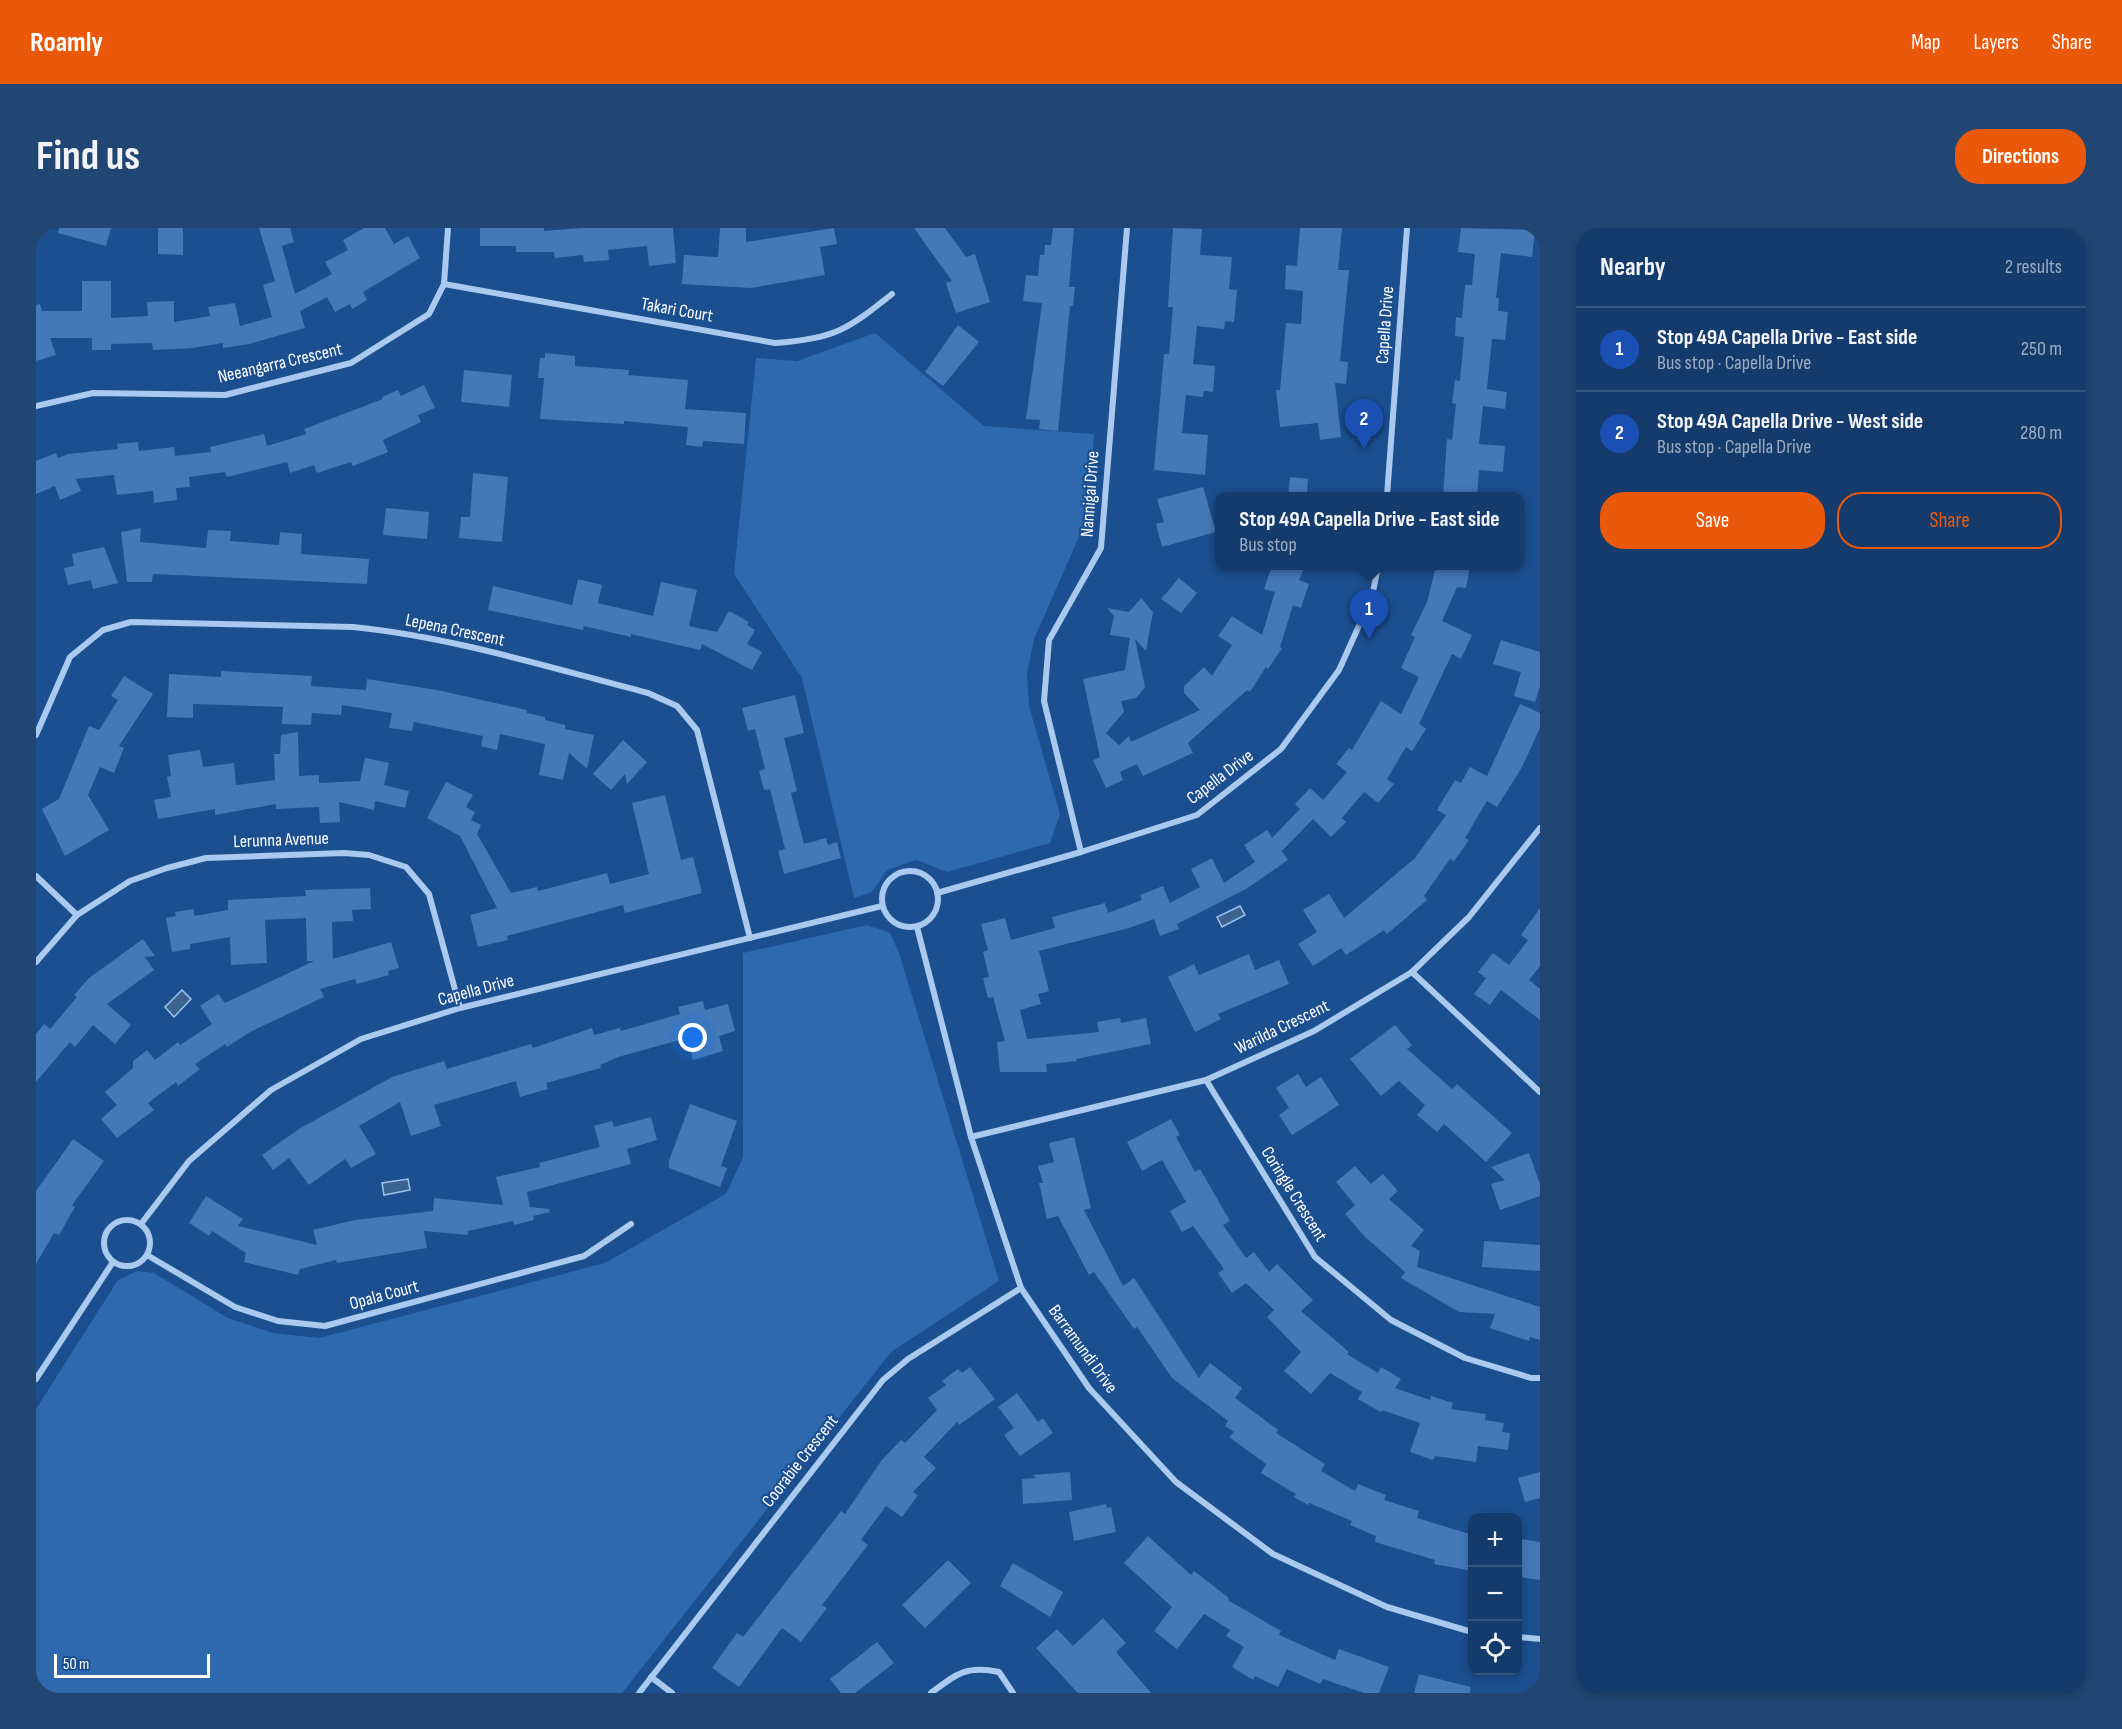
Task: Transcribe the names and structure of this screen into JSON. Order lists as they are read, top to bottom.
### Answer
{
  "streets": {
    "street": [
      "Takari Court",
      "Capella Drive",
      "Neeangarra Crescent",
      "Nannigai Drive",
      "Lepena Crescent",
      "Lerunna Avenue",
      "Warilda Crescent",
      "Coringle Crescent",
      "Opala Court",
      "Barramundi Drive",
      "Coorabie Crescent"
    ]
  },
  "crossings": [
    ["Takari Court", "Neeangarra Crescent"],
    ["Capella Drive", "Nannigai Drive"],
    ["Capella Drive", "Lepena Crescent"],
    ["Capella Drive", "Lerunna Avenue"],
    ["Capella Drive", "Opala Court"],
    ["Capella Drive", "Barramundi Drive"],
    ["Warilda Crescent", "Coringle Crescent"],
    ["Warilda Crescent", "Barramundi Drive"],
    ["Barramundi Drive", "Coorabie Crescent"]
  ],
  "scale_bar": "50 m",
  "page": {
    "header": "Roamly",
    "nav": ["Map", "Layers", "Share"],
    "buttons": [
      "Directions",
      ["Save", "Share"]
    ],
    "title": "Find us",
    "heading": ["Nearby", "2 results"],
    "list": [
      {
        "mark": "1",
        "name": "Stop 49A Capella Drive - East side",
        "note": "Bus stop · Capella Drive",
        "value": "250 m"
      },
      {
        "mark": "2",
        "name": "Stop 49A Capella Drive - West side",
        "note": "Bus stop · Capella Drive",
        "value": "280 m"
      }
    ],
    "pins": ["2", "1"],
    "popup": ["Stop 49A Capella Drive - East side", "Bus stop"],
    "map_buttons": ["+", "−"],
    "scale": "50 m"
  }
}
